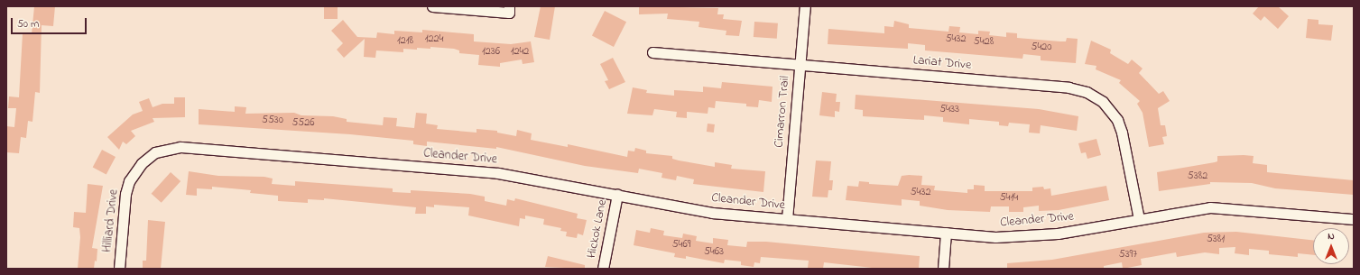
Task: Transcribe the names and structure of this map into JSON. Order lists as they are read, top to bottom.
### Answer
{
  "streets": {
    "street": [
      "Lariat Drive",
      "Cimarron Trail",
      "Cleander Drive",
      "Hilliard Drive",
      "Hickok Lane"
    ]
  },
  "crossings": [
    ["Lariat Drive", "Cimarron Trail"],
    ["Lariat Drive", "Cleander Drive"],
    ["Cimarron Trail", "Cleander Drive"],
    ["Cleander Drive", "Hilliard Drive"],
    ["Cleander Drive", "Hickok Lane"]
  ],
  "house_numbers": [
    "1224",
    "5432",
    "1218",
    "5428",
    "5420",
    "1236",
    "1242",
    "5433",
    "5530",
    "5526",
    "5382",
    "5432",
    "5414",
    "5381",
    "5469",
    "5463",
    "5397"
  ],
  "scale_bar": "50 m",
  "north": "top"
}
